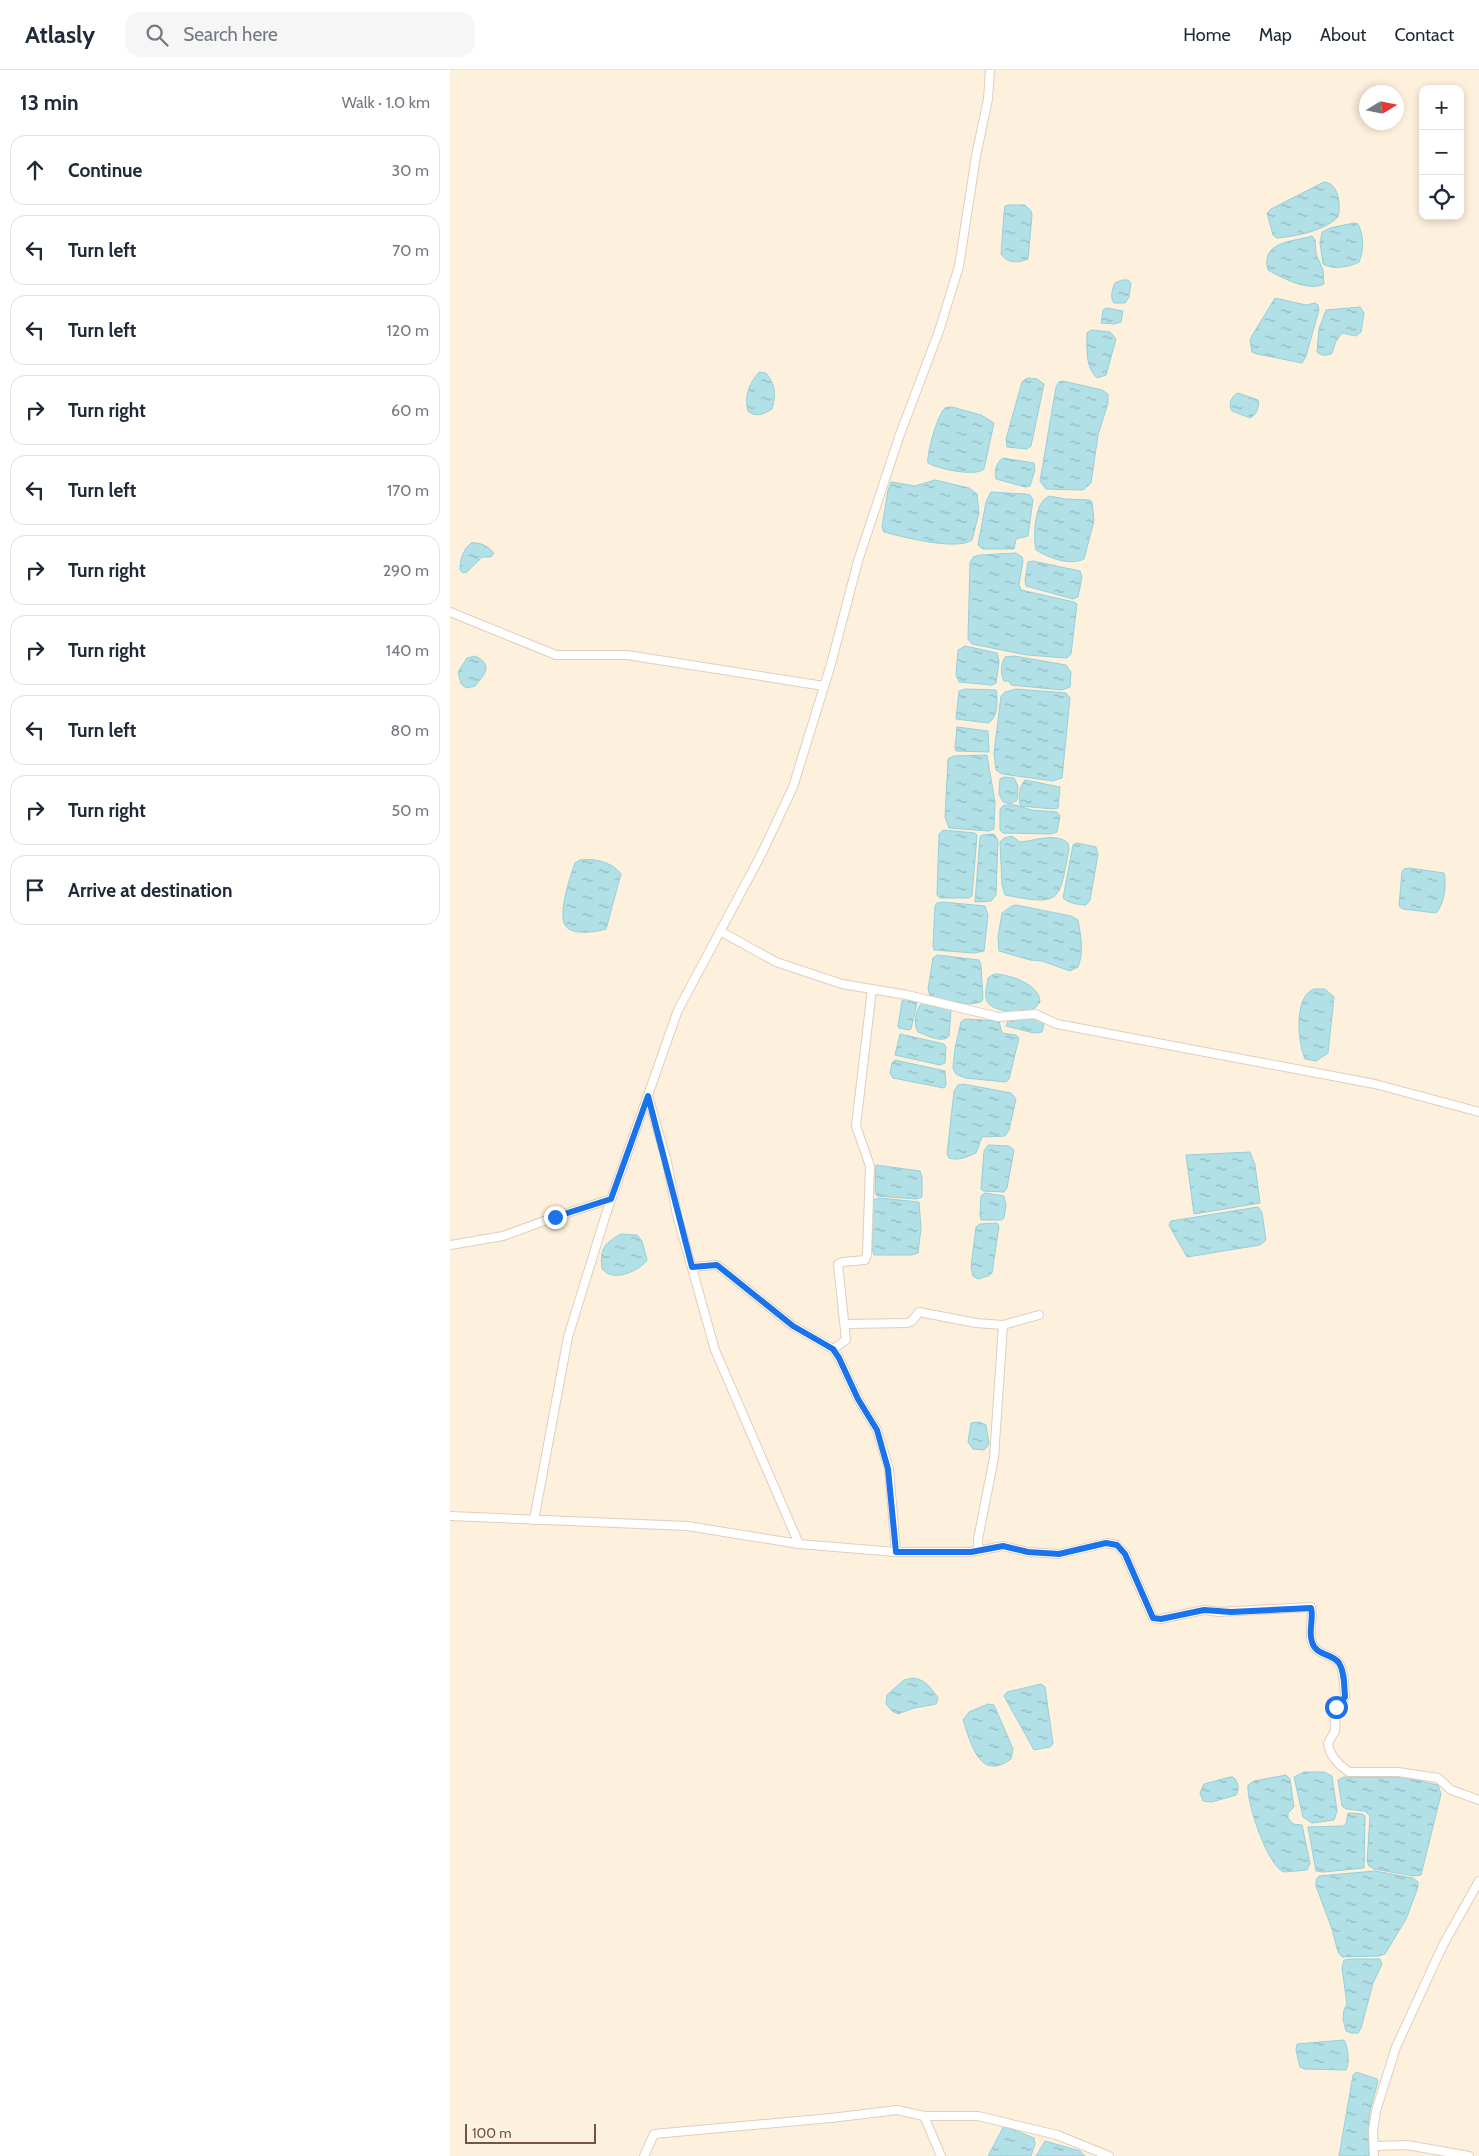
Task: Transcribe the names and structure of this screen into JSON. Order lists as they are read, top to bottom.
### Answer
{
  "scale_bar": "100 m",
  "north": "right",
  "page": {
    "header": "Atlasly",
    "search": "Search here",
    "nav": [
      "Home",
      "Map",
      "About",
      "Contact"
    ],
    "heading": ["13 min", "Walk · 1.0 km"],
    "map_buttons": ["+", "−"],
    "list": [
      ["Continue", "30 m"],
      ["Turn left", "70 m"],
      ["Turn left", "120 m"],
      ["Turn right", "60 m"],
      ["Turn left", "170 m"],
      ["Turn right", "290 m"],
      ["Turn right", "140 m"],
      ["Turn left", "80 m"],
      ["Turn right", "50 m"],
      "Arrive at destination"
    ],
    "scale": "100 m"
  }
}
